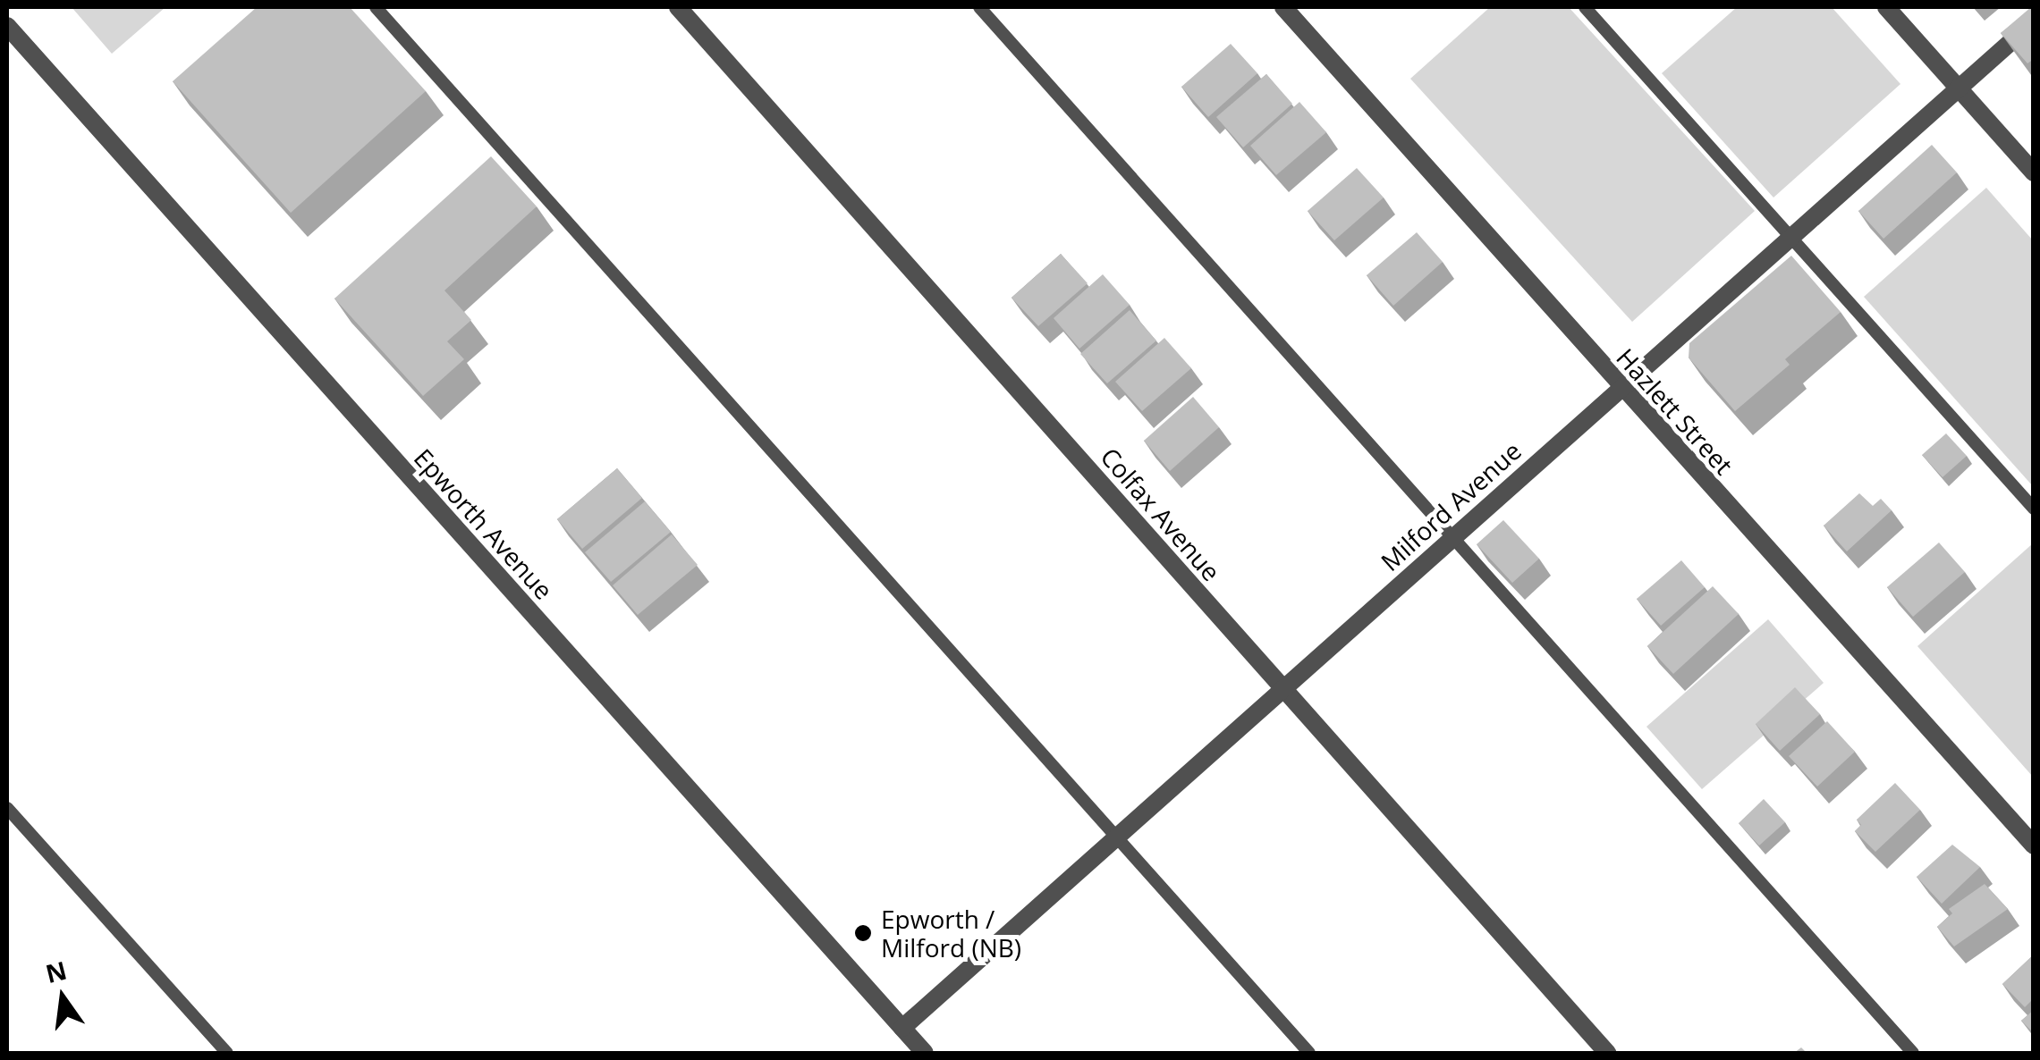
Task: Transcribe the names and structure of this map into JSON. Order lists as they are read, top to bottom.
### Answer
{
  "streets": {
    "street": [
      "Hazlett Street",
      "Milford Avenue",
      "Colfax Avenue",
      "Epworth Avenue"
    ]
  },
  "crossings": [
    ["Hazlett Street", "Milford Avenue"],
    ["Milford Avenue", "Colfax Avenue"],
    ["Milford Avenue", "Epworth Avenue"]
  ],
  "places": ["Epworth / Milford (NB)"],
  "north": "top"
}
